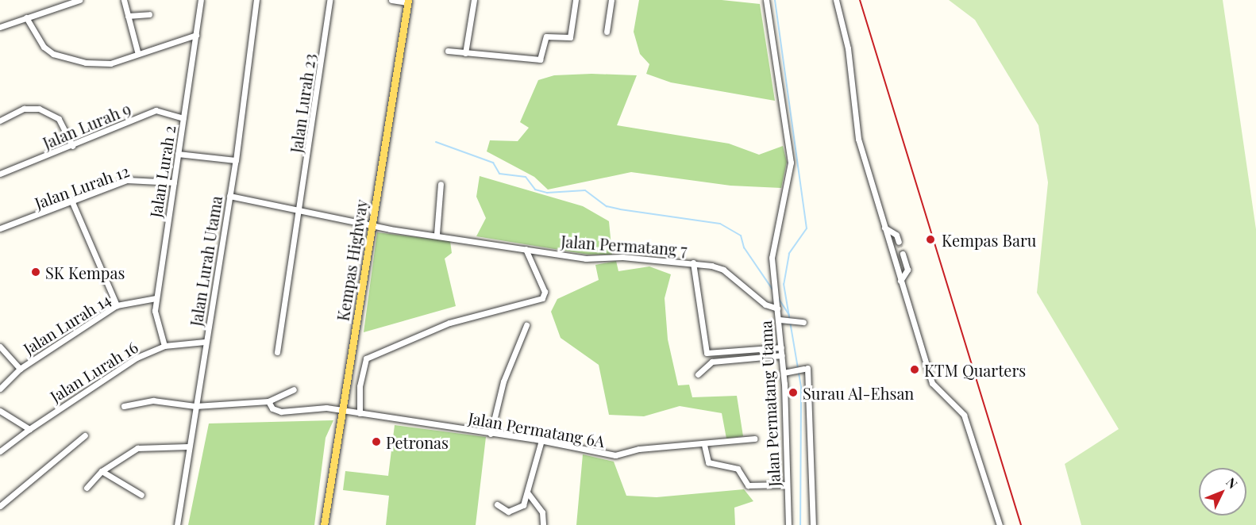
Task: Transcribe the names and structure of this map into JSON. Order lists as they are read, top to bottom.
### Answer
{
  "streets": {
    "main road": ["Kempas Highway"],
    "street": [
      "Jalan Lurah 23",
      "Jalan Lurah 9",
      "Jalan Lurah 2",
      "Jalan Lurah 12",
      "Jalan Permatang 7",
      "Jalan Lurah Utama",
      "Jalan Lurah 14",
      "Jalan Lurah 16",
      "Jalan Permatang Utama",
      "Jalan Permatang 6A"
    ]
  },
  "crossings": [
    ["Jalan Lurah 23", "Jalan Permatang 7"],
    ["Jalan Lurah 9", "Jalan Lurah 2"],
    ["Jalan Lurah 2", "Jalan Lurah 12"],
    ["Jalan Lurah 2", "Jalan Lurah 14"],
    ["Jalan Lurah 2", "Jalan Lurah 16"],
    ["Jalan Permatang 7", "Kempas Highway"],
    ["Jalan Permatang 7", "Jalan Lurah Utama"],
    ["Jalan Permatang 7", "Jalan Permatang Utama"],
    ["Kempas Highway", "Jalan Permatang 6A"],
    ["Jalan Lurah Utama", "Jalan Lurah 16"]
  ],
  "places": [
    "Kempas Baru",
    "SK Kempas",
    "KTM Quarters",
    "Surau Al-Ehsan",
    "Petronas"
  ],
  "north": "top right"
}
